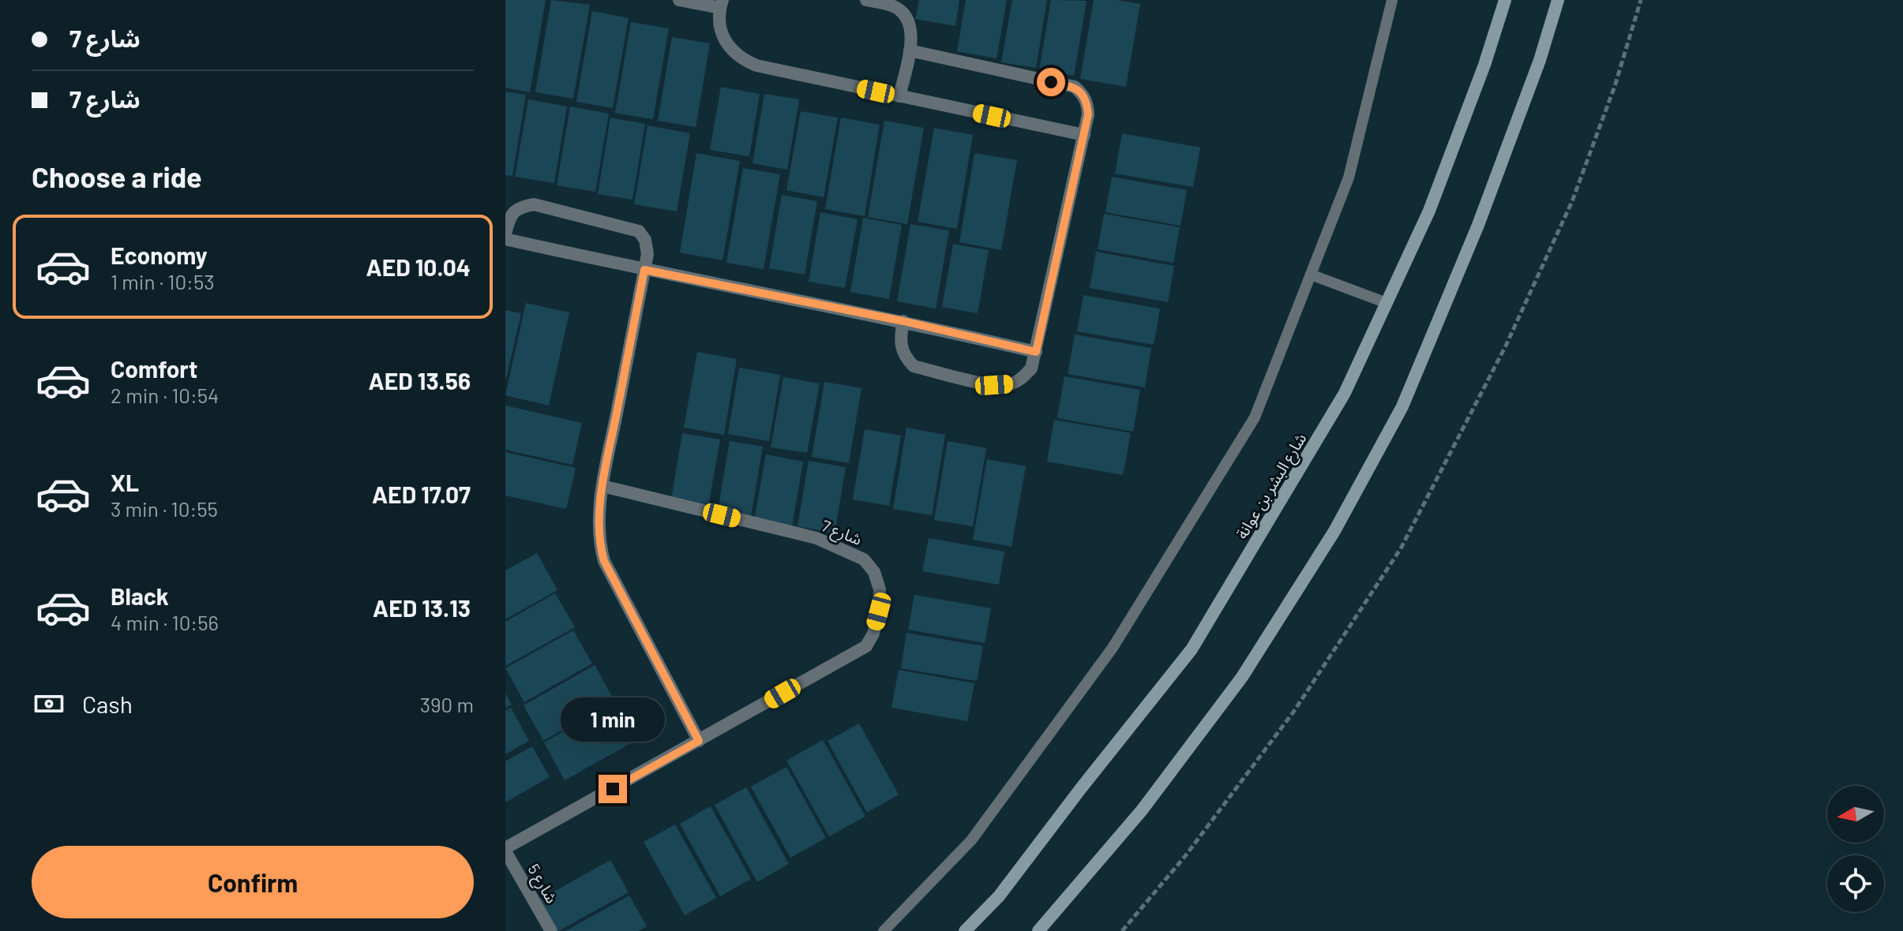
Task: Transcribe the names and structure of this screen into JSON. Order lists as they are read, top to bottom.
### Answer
{
  "streets": {
    "main road": ["شارع البشر بن عوانة"],
    "street": ["شارع 7", "شارع 5"]
  },
  "crossings": [
    ["شارع 7", "شارع 5"]
  ],
  "north": "left",
  "page": {
    "banner": ["شارع 7", "شارع 7"],
    "heading": "Choose a ride",
    "list": [
      {
        "name": "Economy",
        "note": "1 min · 10:53",
        "value": "AED 10.04"
      },
      {
        "name": "Comfort",
        "note": "2 min · 10:54",
        "value": "AED 13.56"
      },
      {
        "name": "XL",
        "note": "3 min · 10:55",
        "value": "AED 17.07"
      },
      {
        "name": "Black",
        "note": "4 min · 10:56",
        "value": "AED 13.13"
      }
    ],
    "pay": ["Cash", "390 m"],
    "bubble": "1 min",
    "buttons": "Confirm"
  }
}
